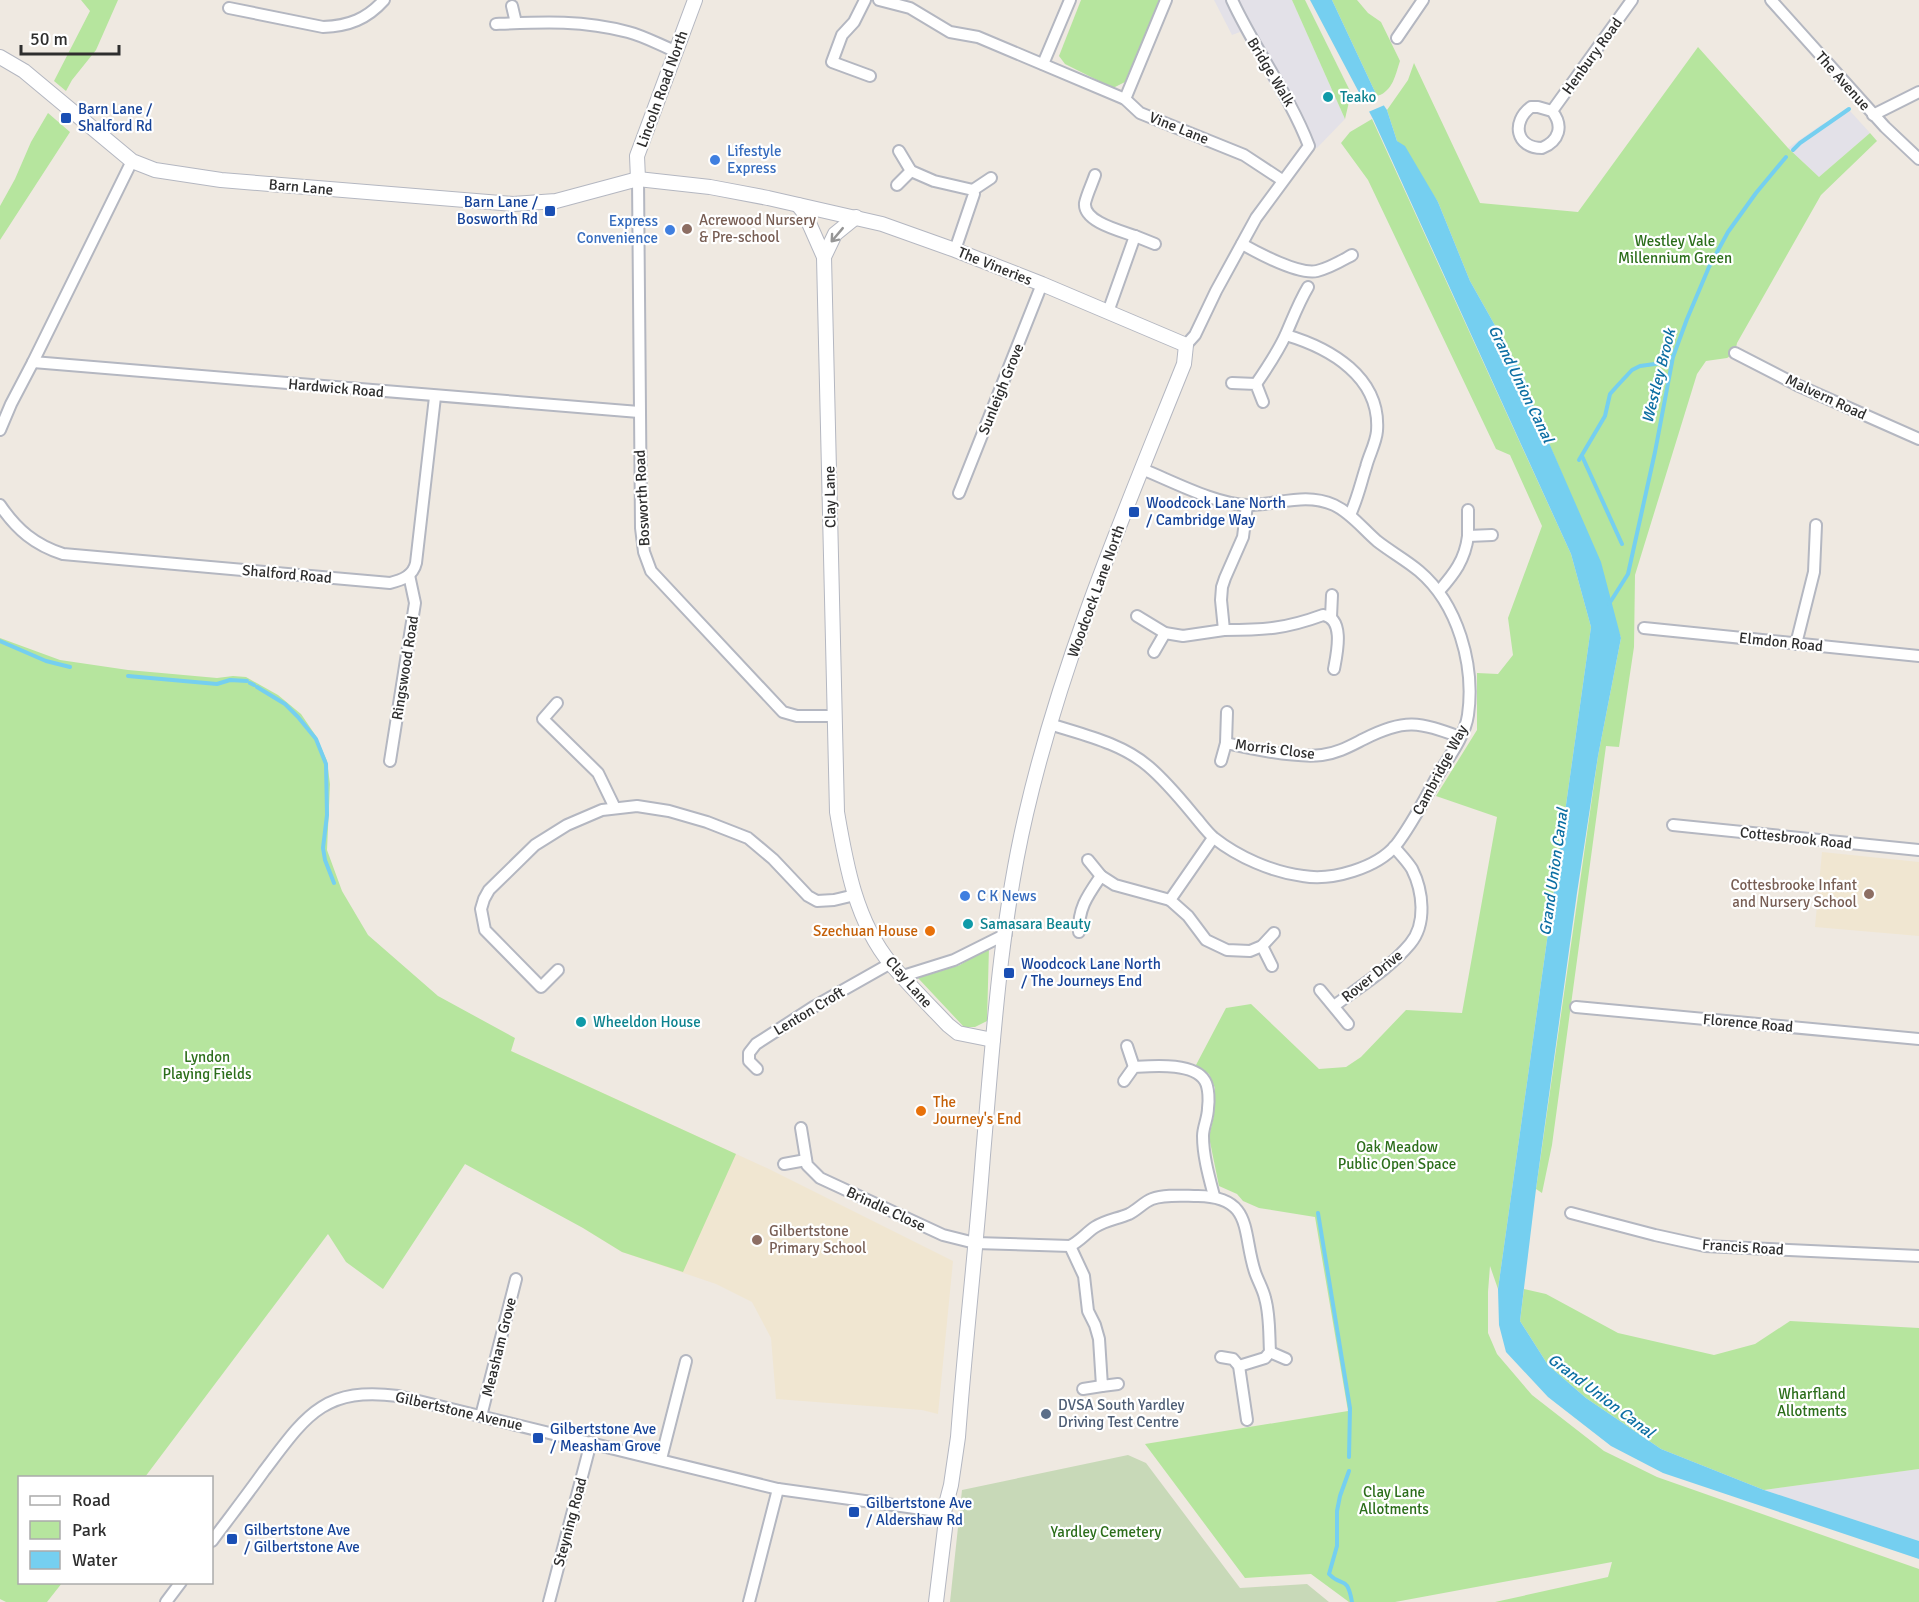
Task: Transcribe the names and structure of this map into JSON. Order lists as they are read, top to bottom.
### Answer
{
  "streets": {
    "street": [
      "Henbury Road",
      "Bridge Walk",
      "The Avenue",
      "Lincoln Road North",
      "Vine Lane",
      "Barn Lane",
      "The Vineries",
      "Hardwick Road",
      "Sunleigh Grove",
      "Malvern Road",
      "Clay Lane",
      "Bosworth Road",
      "Shalford Road",
      "Woodcock Lane North",
      "Elmdon Road",
      "Ringswood Road",
      "Morris Close",
      "Cambridge Way",
      "Cottesbrook Road",
      "Rover Drive",
      "Lenton Croft",
      "Florence Road",
      "Brindle Close",
      "Francis Road",
      "Measham Grove",
      "Gilbertstone Avenue",
      "Steyning Road"
    ]
  },
  "crossings": [
    ["Bridge Walk", "Woodcock Lane North"],
    ["Lincoln Road North", "Barn Lane"],
    ["Lincoln Road North", "Bosworth Road"],
    ["Vine Lane", "Woodcock Lane North"],
    ["Barn Lane", "Bosworth Road"],
    ["The Vineries", "Sunleigh Grove"],
    ["The Vineries", "Clay Lane"],
    ["The Vineries", "Woodcock Lane North"],
    ["Hardwick Road", "Bosworth Road"],
    ["Clay Lane", "Bosworth Road"],
    ["Clay Lane", "Woodcock Lane North"],
    ["Clay Lane", "Lenton Croft"],
    ["Shalford Road", "Ringswood Road"],
    ["Woodcock Lane North", "Cambridge Way"],
    ["Morris Close", "Cambridge Way"],
    ["Cambridge Way", "Rover Drive"],
    ["Measham Grove", "Gilbertstone Avenue"],
    ["Gilbertstone Avenue", "Steyning Road"]
  ],
  "water": ["Westley Brook", "Grand Union Canal"],
  "parks": [
    "Westley Vale Millennium Green",
    "Lyndon Playing Fields",
    "Oak Meadow Public Open Space",
    "Wharfland Allotments",
    "Clay Lane Allotments",
    "Yardley Cemetery"
  ],
  "places": {
    "other": [
      "Teako",
      "Lifestyle Express",
      "Acrewood Nursery & Pre-school",
      "Express Convenience",
      "Cottesbrooke Infant and Nursery School",
      "C K News",
      "Samasara Beauty",
      "Szechuan House",
      "Wheeldon House",
      "The Journey's End",
      "Gilbertstone Primary School",
      "DVSA South Yardley Driving Test Centre"
    ],
    "transit": [
      "Barn Lane / Shalford Rd",
      "Barn Lane / Bosworth Rd",
      "Woodcock Lane North / Cambridge Way",
      "Woodcock Lane North / The Journeys End",
      "Gilbertstone Ave / Measham Grove",
      "Gilbertstone Ave / Aldershaw Rd",
      "Gilbertstone Ave / Gilbertstone Ave"
    ]
  },
  "legend": ["Road", "Park", "Water"],
  "scale_bar": "50 m"
}
